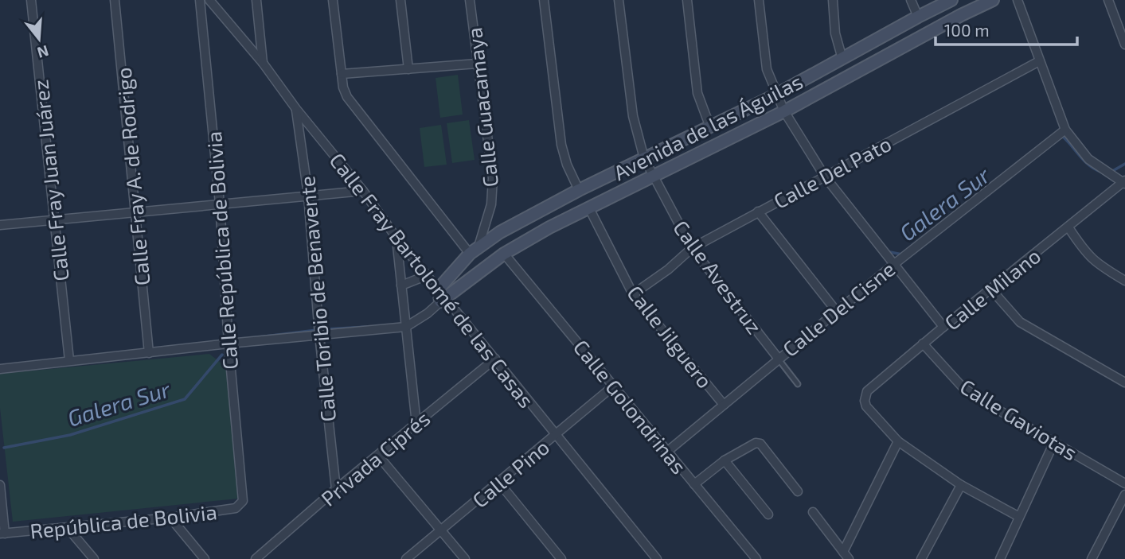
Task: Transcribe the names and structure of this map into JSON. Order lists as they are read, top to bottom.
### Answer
{
  "streets": {
    "street": [
      "Calle Guacamaya",
      "Avenida de las Águilas",
      "Calle Del Pato",
      "Calle Fray A. de Rodrigo",
      "Calle Fray Juan Juárez",
      "Calle República de Bolivia",
      "Calle Avestruz",
      "Calle Fray Bartolomé de las Casas",
      "Calle Milano",
      "Calle Toribio de Benavente",
      "Calle Del Cisne",
      "Calle Jilguero",
      "Calle Golondrinas",
      "Calle Gaviotas",
      "Privada Ciprés",
      "Calle Pino",
      "República de Bolivia"
    ]
  },
  "crossings": [
    ["Calle Guacamaya", "Avenida de las Águilas"],
    ["Avenida de las Águilas", "Calle Avestruz"],
    ["Avenida de las Águilas", "Calle Fray Bartolomé de las Casas"],
    ["Avenida de las Águilas", "Calle Jilguero"],
    ["Avenida de las Águilas", "Calle Golondrinas"],
    ["Calle Del Pato", "Calle Avestruz"],
    ["Calle Del Pato", "Calle Jilguero"],
    ["Calle República de Bolivia", "República de Bolivia"],
    ["Calle Avestruz", "Calle Del Cisne"],
    ["Calle Fray Bartolomé de las Casas", "Calle Toribio de Benavente"],
    ["Calle Fray Bartolomé de las Casas", "Privada Ciprés"],
    ["Calle Fray Bartolomé de las Casas", "Calle Pino"],
    ["Calle Milano", "Calle Gaviotas"],
    ["Calle Toribio de Benavente", "Privada Ciprés"],
    ["Calle Del Cisne", "Calle Jilguero"],
    ["Calle Del Cisne", "Calle Golondrinas"],
    ["Calle Golondrinas", "Calle Pino"]
  ],
  "water": ["Galera Sur"],
  "scale_bar": "100 m",
  "north": "bottom"
}
